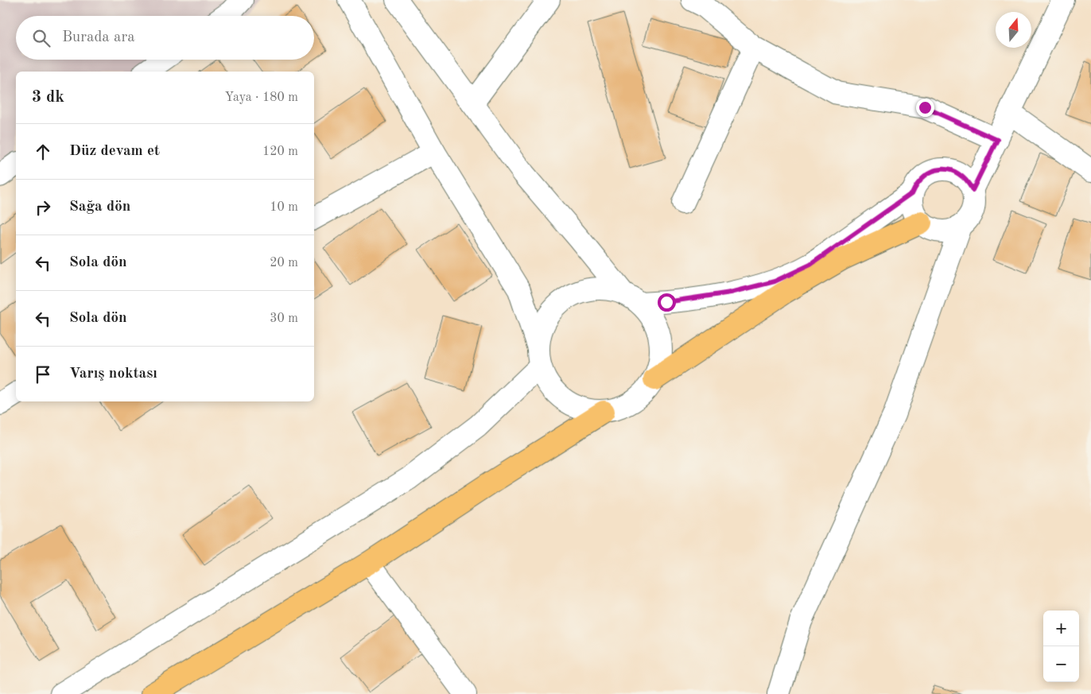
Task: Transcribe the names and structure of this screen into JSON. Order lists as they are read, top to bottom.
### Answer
{
  "north": "top",
  "page": {
    "search": "Burada ara",
    "heading": ["3 dk", "Yaya · 180 m"],
    "list": [
      ["Düz devam et", "120 m"],
      ["Sağa dön", "10 m"],
      ["Sola dön", "20 m"],
      ["Sola dön", "30 m"],
      "Varış noktası"
    ],
    "map_buttons": ["+", "−"]
  }
}
